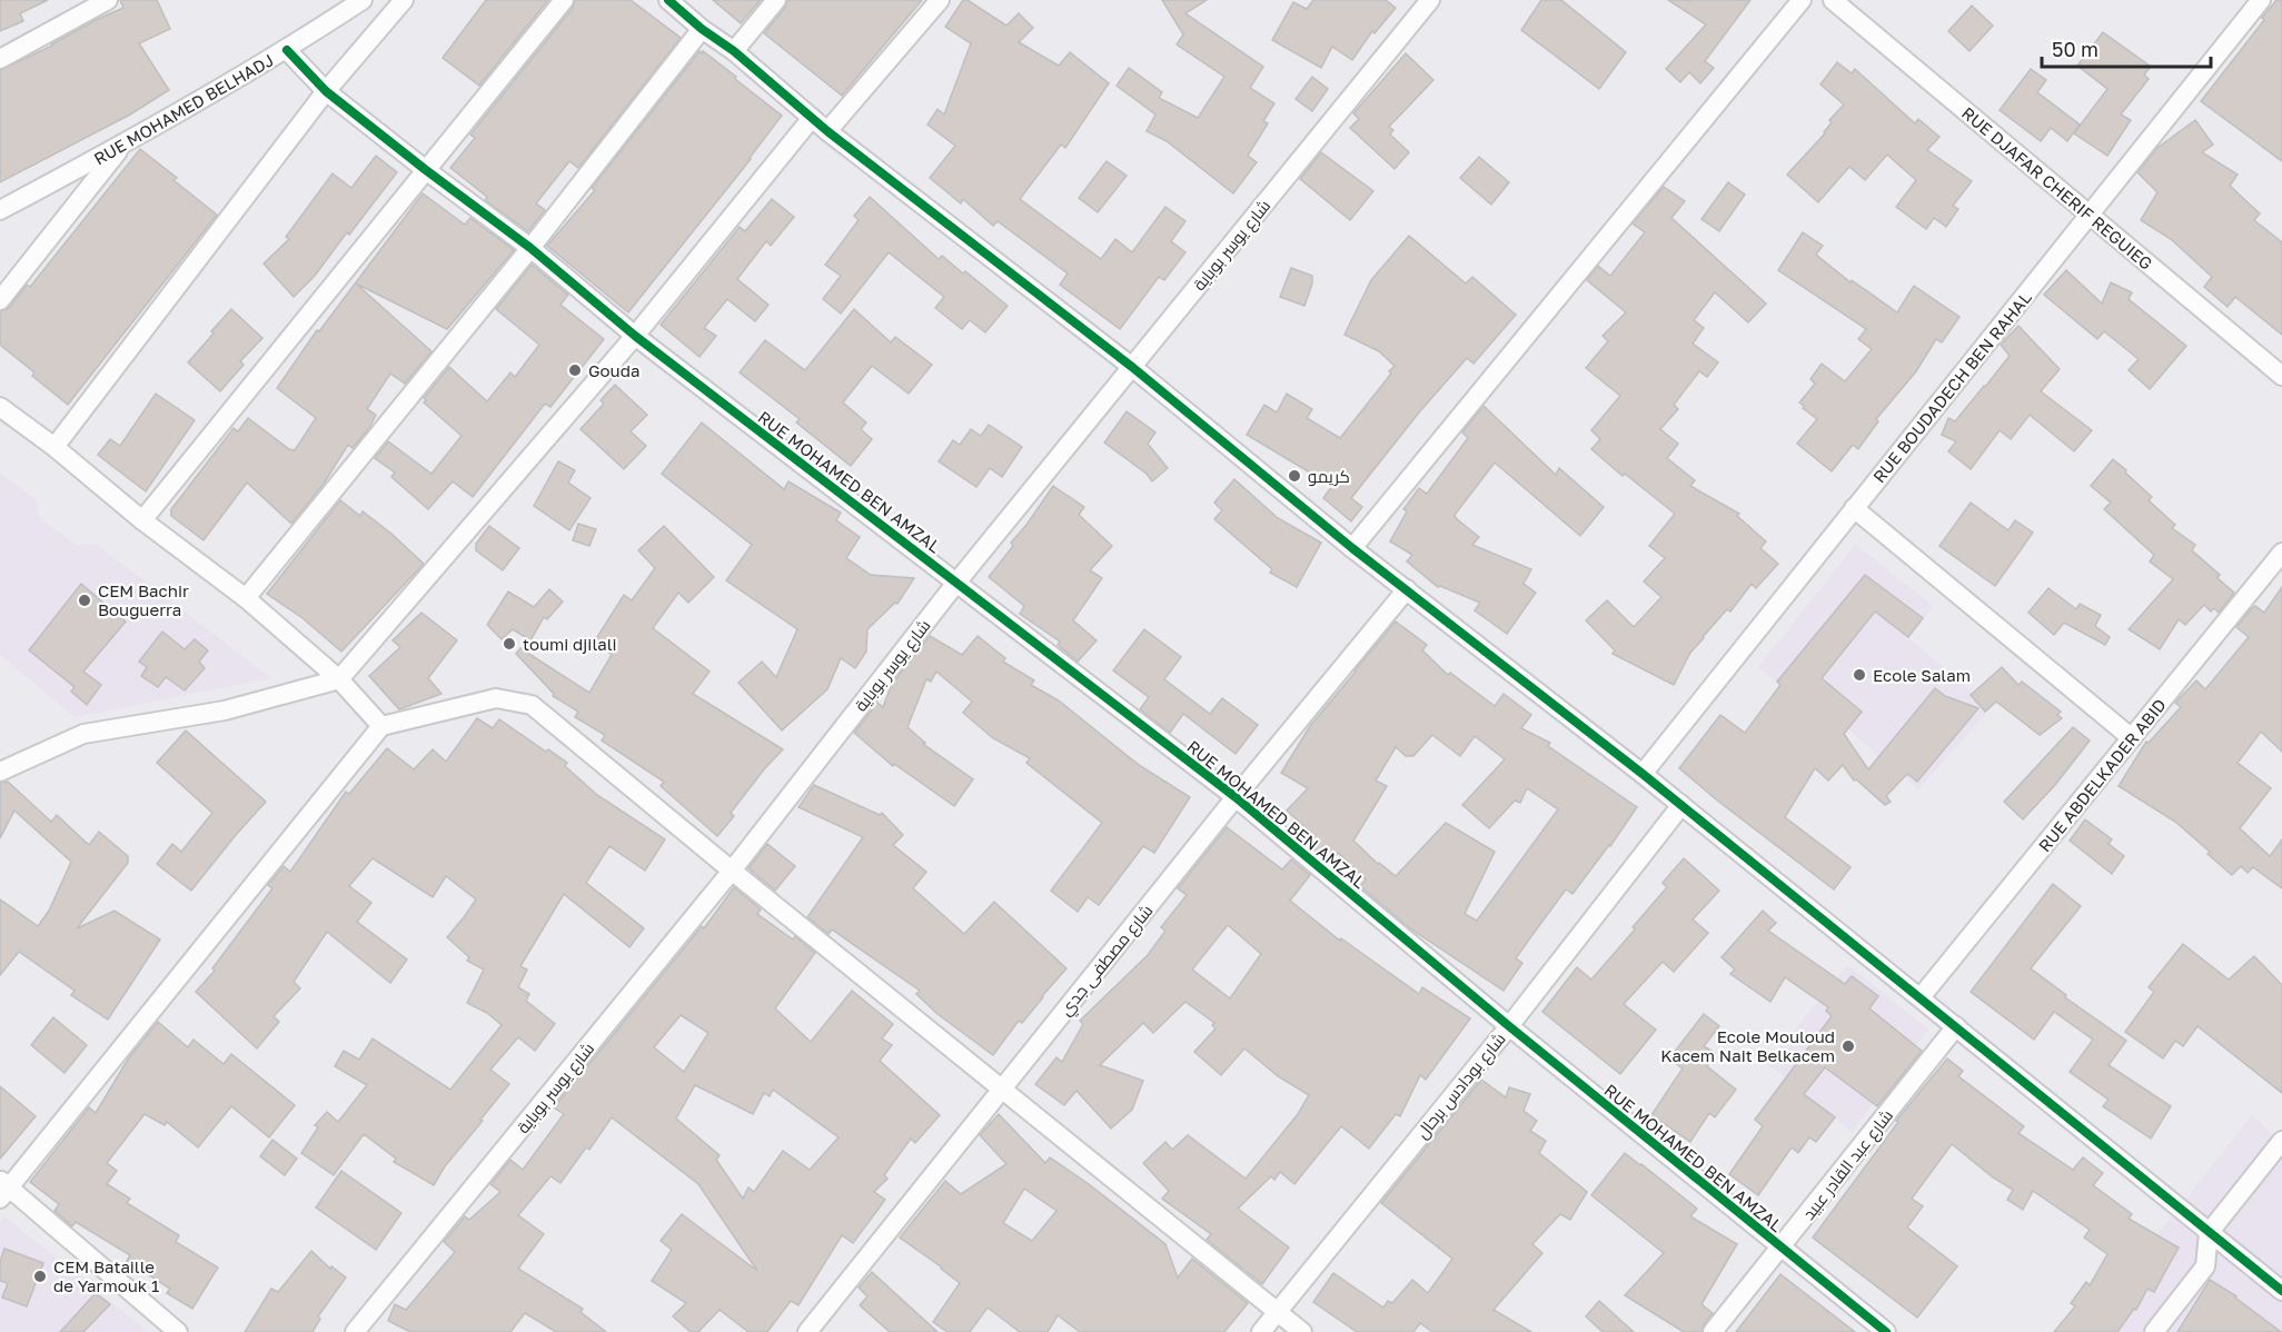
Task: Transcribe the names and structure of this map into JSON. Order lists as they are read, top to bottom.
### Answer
{
  "streets": {
    "street": [
      "RUE MOHAMED BELHADJ",
      "RUE DJAFAR CHERIF REGUIEG",
      "شارع يوسر بوباية",
      "RUE BOUDADECH BEN RAHAL",
      "RUE MOHAMED BEN AMZAL",
      "RUE ABDELKADER ABID",
      "شارع مصطفى جدي",
      "شارع بودادس برحال",
      "شارع عبد القادر عبيد"
    ]
  },
  "crossings": [
    ["RUE MOHAMED BELHADJ", "RUE MOHAMED BEN AMZAL"],
    ["RUE DJAFAR CHERIF REGUIEG", "RUE BOUDADECH BEN RAHAL"],
    ["شارع يوسر بوباية", "RUE MOHAMED BEN AMZAL"],
    ["RUE MOHAMED BEN AMZAL", "شارع مصطفى جدي"],
    ["RUE MOHAMED BEN AMZAL", "شارع بودادس برحال"],
    ["RUE MOHAMED BEN AMZAL", "شارع عبد القادر عبيد"]
  ],
  "places": [
    "Gouda",
    "كريمو",
    "CEM Bachir Bouguerra",
    "toumi djilali",
    "Ecole Salam",
    "Ecole Mouloud Kacem Nait Belkacem",
    "CEM Bataille de Yarmouk 1"
  ],
  "scale_bar": "50 m"
}
